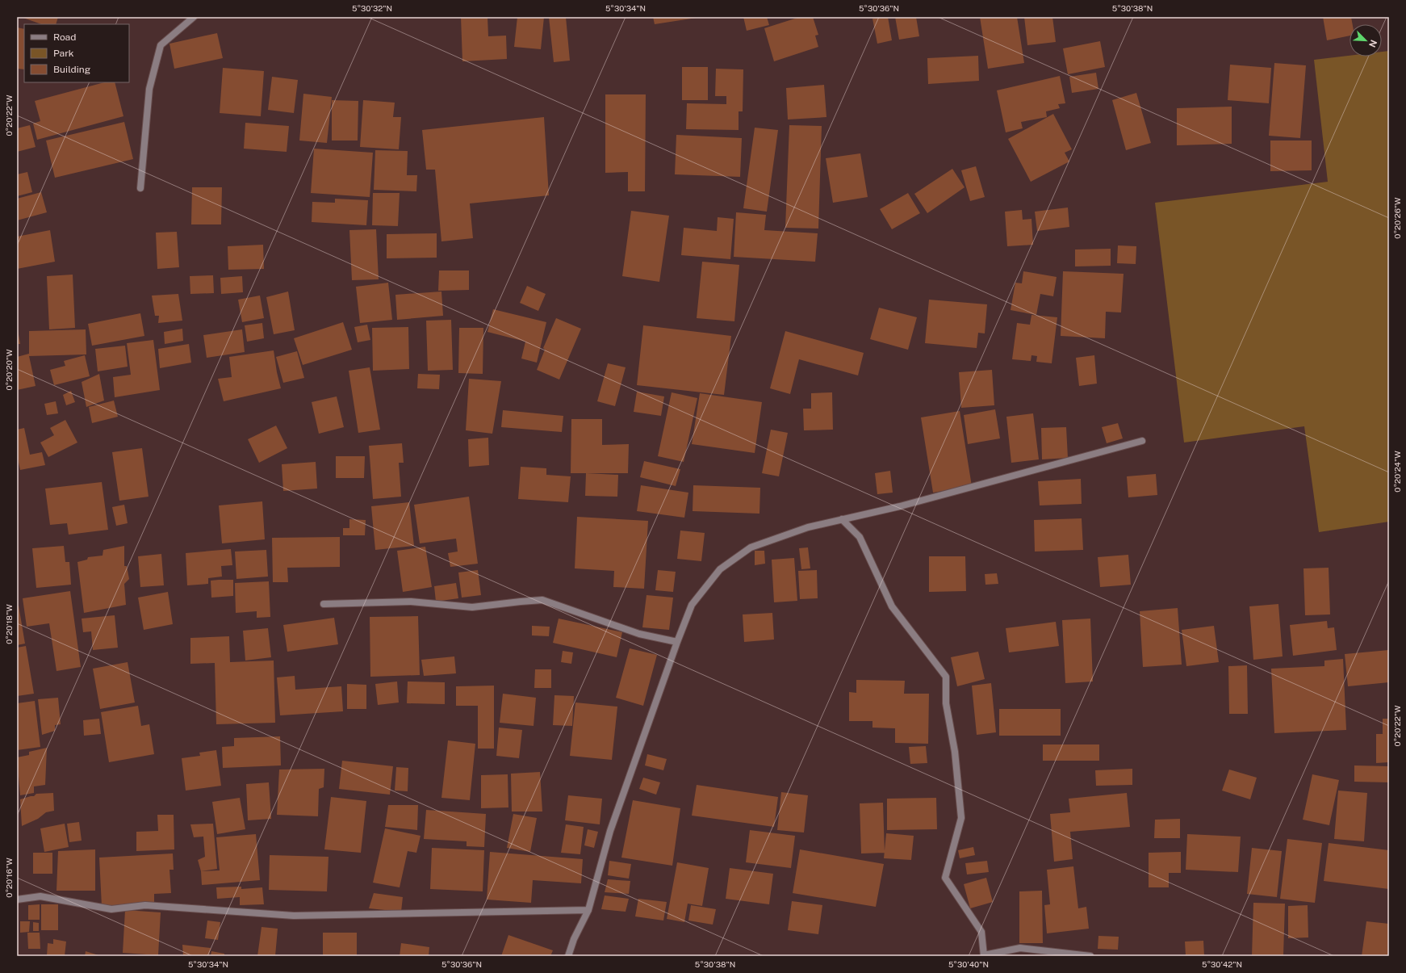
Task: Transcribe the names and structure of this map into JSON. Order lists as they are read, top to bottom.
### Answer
{
  "legend": ["Road", "Park", "Building"],
  "north": "bottom right",
  "coordinates": [
    "5°30'32\"N",
    "5°30'34\"N",
    "5°30'36\"N",
    "5°30'38\"N",
    "0°20'22\"W",
    "0°20'26\"W",
    "0°20'20\"W",
    "0°20'24\"W",
    "0°20'18\"W",
    "0°20'16\"W",
    "5°30'40\"N",
    "5°30'42\"N"
  ]
}
